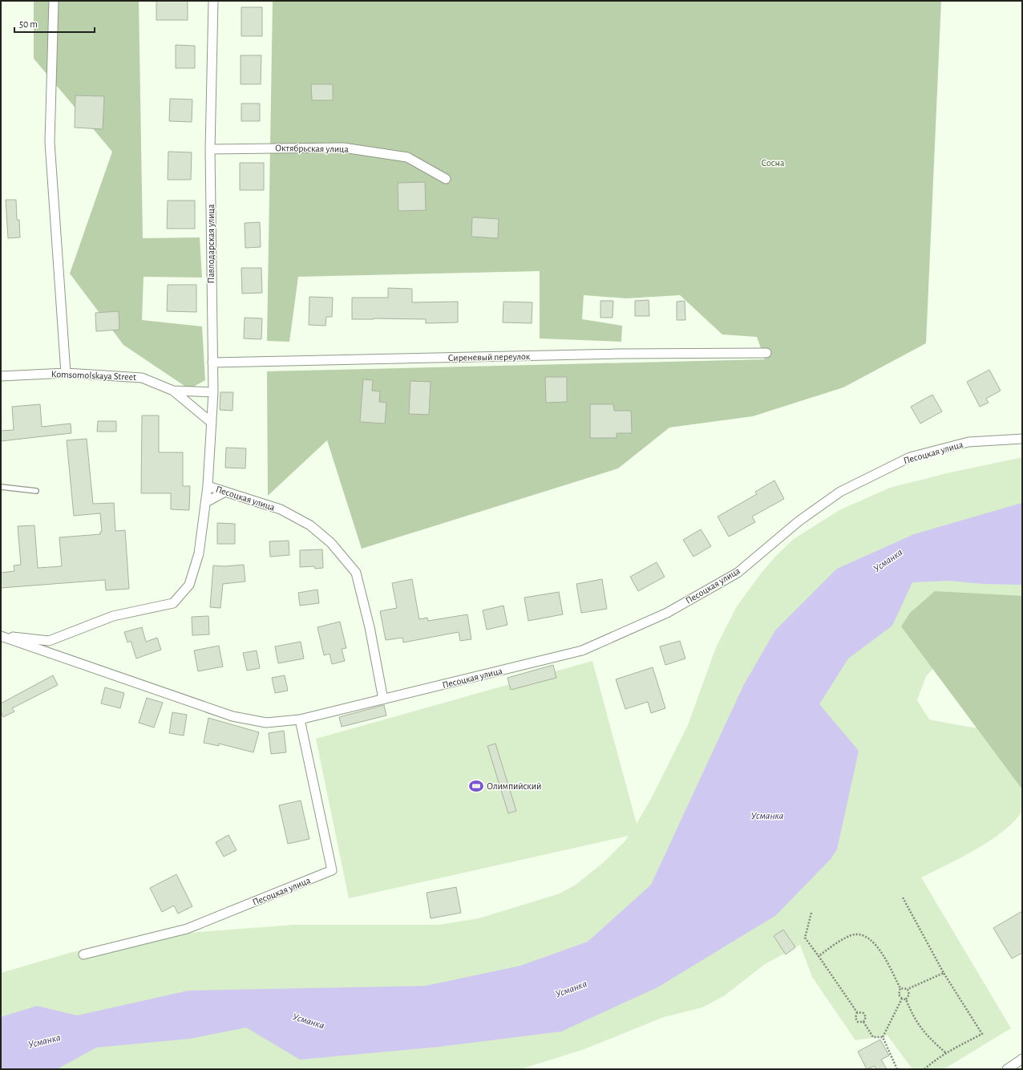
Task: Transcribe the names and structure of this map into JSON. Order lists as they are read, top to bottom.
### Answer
{
  "streets": {
    "street": [
      "Октябрьская улица",
      "Павлодарская улица",
      "Сиреневый переулок",
      "Komsomolskaya Street",
      "Песоцкая улица"
    ]
  },
  "crossings": [
    ["Октябрьская улица", "Павлодарская улица"],
    ["Павлодарская улица", "Сиреневый переулок"],
    ["Павлодарская улица", "Komsomolskaya Street"],
    ["Павлодарская улица", "Песоцкая улица"]
  ],
  "water": ["Усманка"],
  "parks": ["Сосна"],
  "places": {
    "sports": ["Олимпийский"]
  },
  "scale_bar": "50 m"
}
